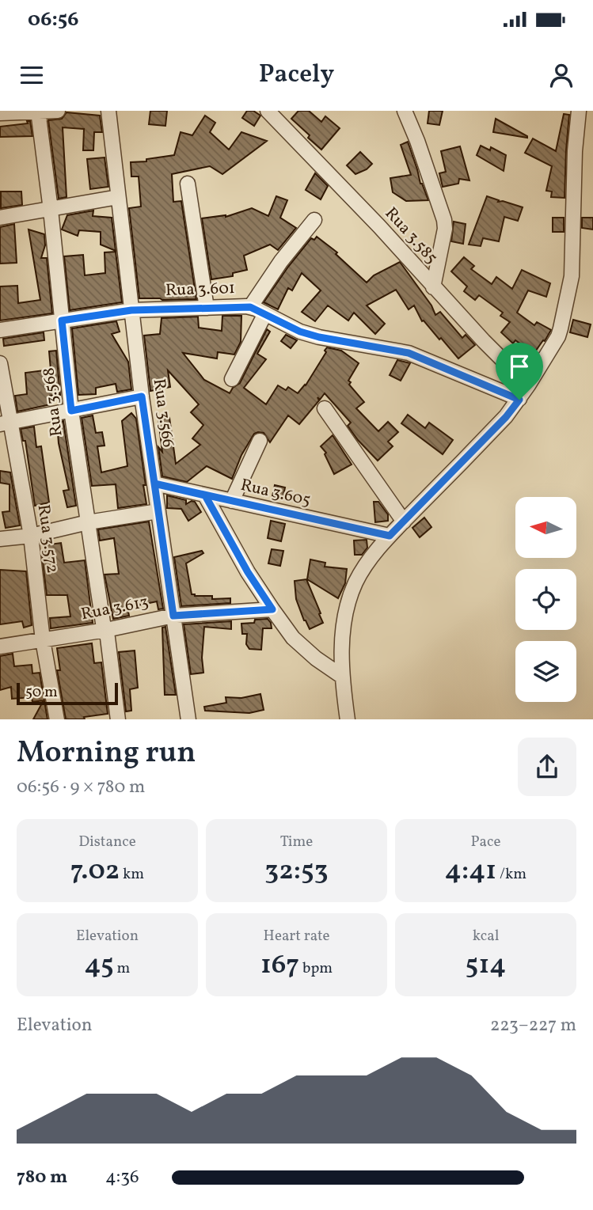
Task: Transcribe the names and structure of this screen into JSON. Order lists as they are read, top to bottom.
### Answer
{
  "streets": {
    "street": [
      "Rua 3.585",
      "Rua 3.601",
      "Rua 3.568",
      "Rua 3.566",
      "Rua 3.605",
      "Rua 3.572",
      "Rua 3.613"
    ]
  },
  "crossings": [
    ["Rua 3.601", "Rua 3.568"],
    ["Rua 3.601", "Rua 3.566"],
    ["Rua 3.568", "Rua 3.613"],
    ["Rua 3.566", "Rua 3.605"],
    ["Rua 3.566", "Rua 3.613"],
    ["Rua 3.572", "Rua 3.613"]
  ],
  "scale_bar": "50 m",
  "north": "left",
  "page": {
    "status": "06:56",
    "header": "Pacely",
    "scale": "50 m",
    "heading": ["Morning run", "06:56 · 9 × 780 m"],
    "stats": [
      ["Distance", "7.02 km"],
      ["Time", "32:53"],
      ["Pace", "4:41 /km"],
      ["Elevation", "45 m"],
      ["Heart rate", "167 bpm"],
      ["kcal", "514"]
    ],
    "chart": ["Elevation", "223–227 m"],
    "list": [
      {
        "name": "780 m",
        "note": "4:36"
      }
    ]
  }
}
